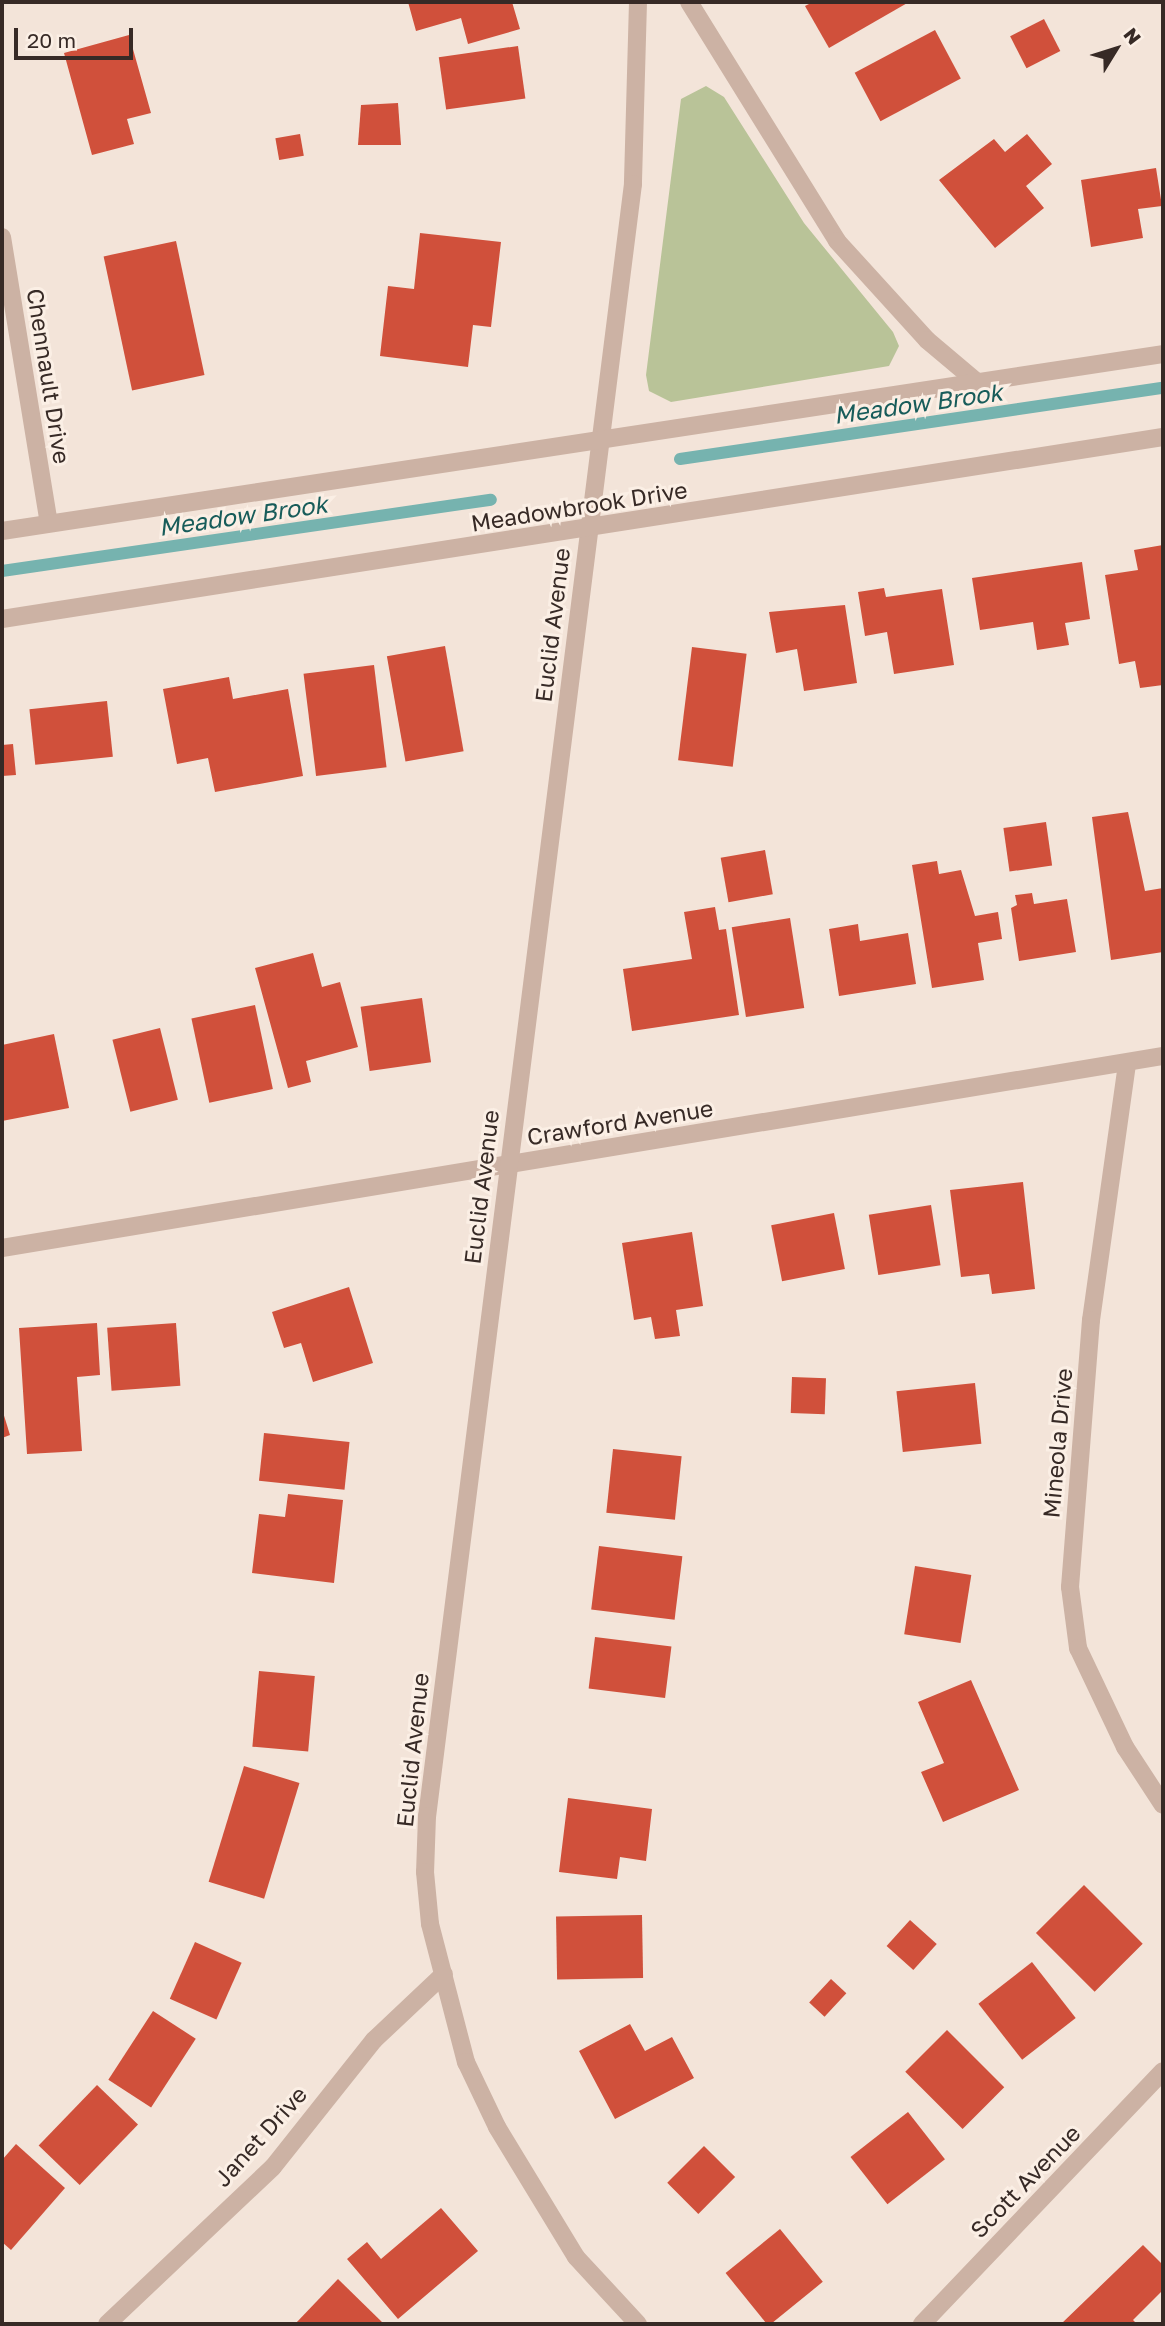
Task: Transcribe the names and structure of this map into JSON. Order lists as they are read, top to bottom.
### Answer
{
  "streets": {
    "street": [
      "Chennault Drive",
      "Meadowbrook Drive",
      "Euclid Avenue",
      "Crawford Avenue",
      "Mineola Drive",
      "Janet Drive",
      "Scott Avenue"
    ]
  },
  "crossings": [
    ["Meadowbrook Drive", "Euclid Avenue"],
    ["Euclid Avenue", "Crawford Avenue"],
    ["Euclid Avenue", "Janet Drive"],
    ["Crawford Avenue", "Mineola Drive"]
  ],
  "water": ["Meadow Brook"],
  "scale_bar": "20 m",
  "north": "top right"
}
